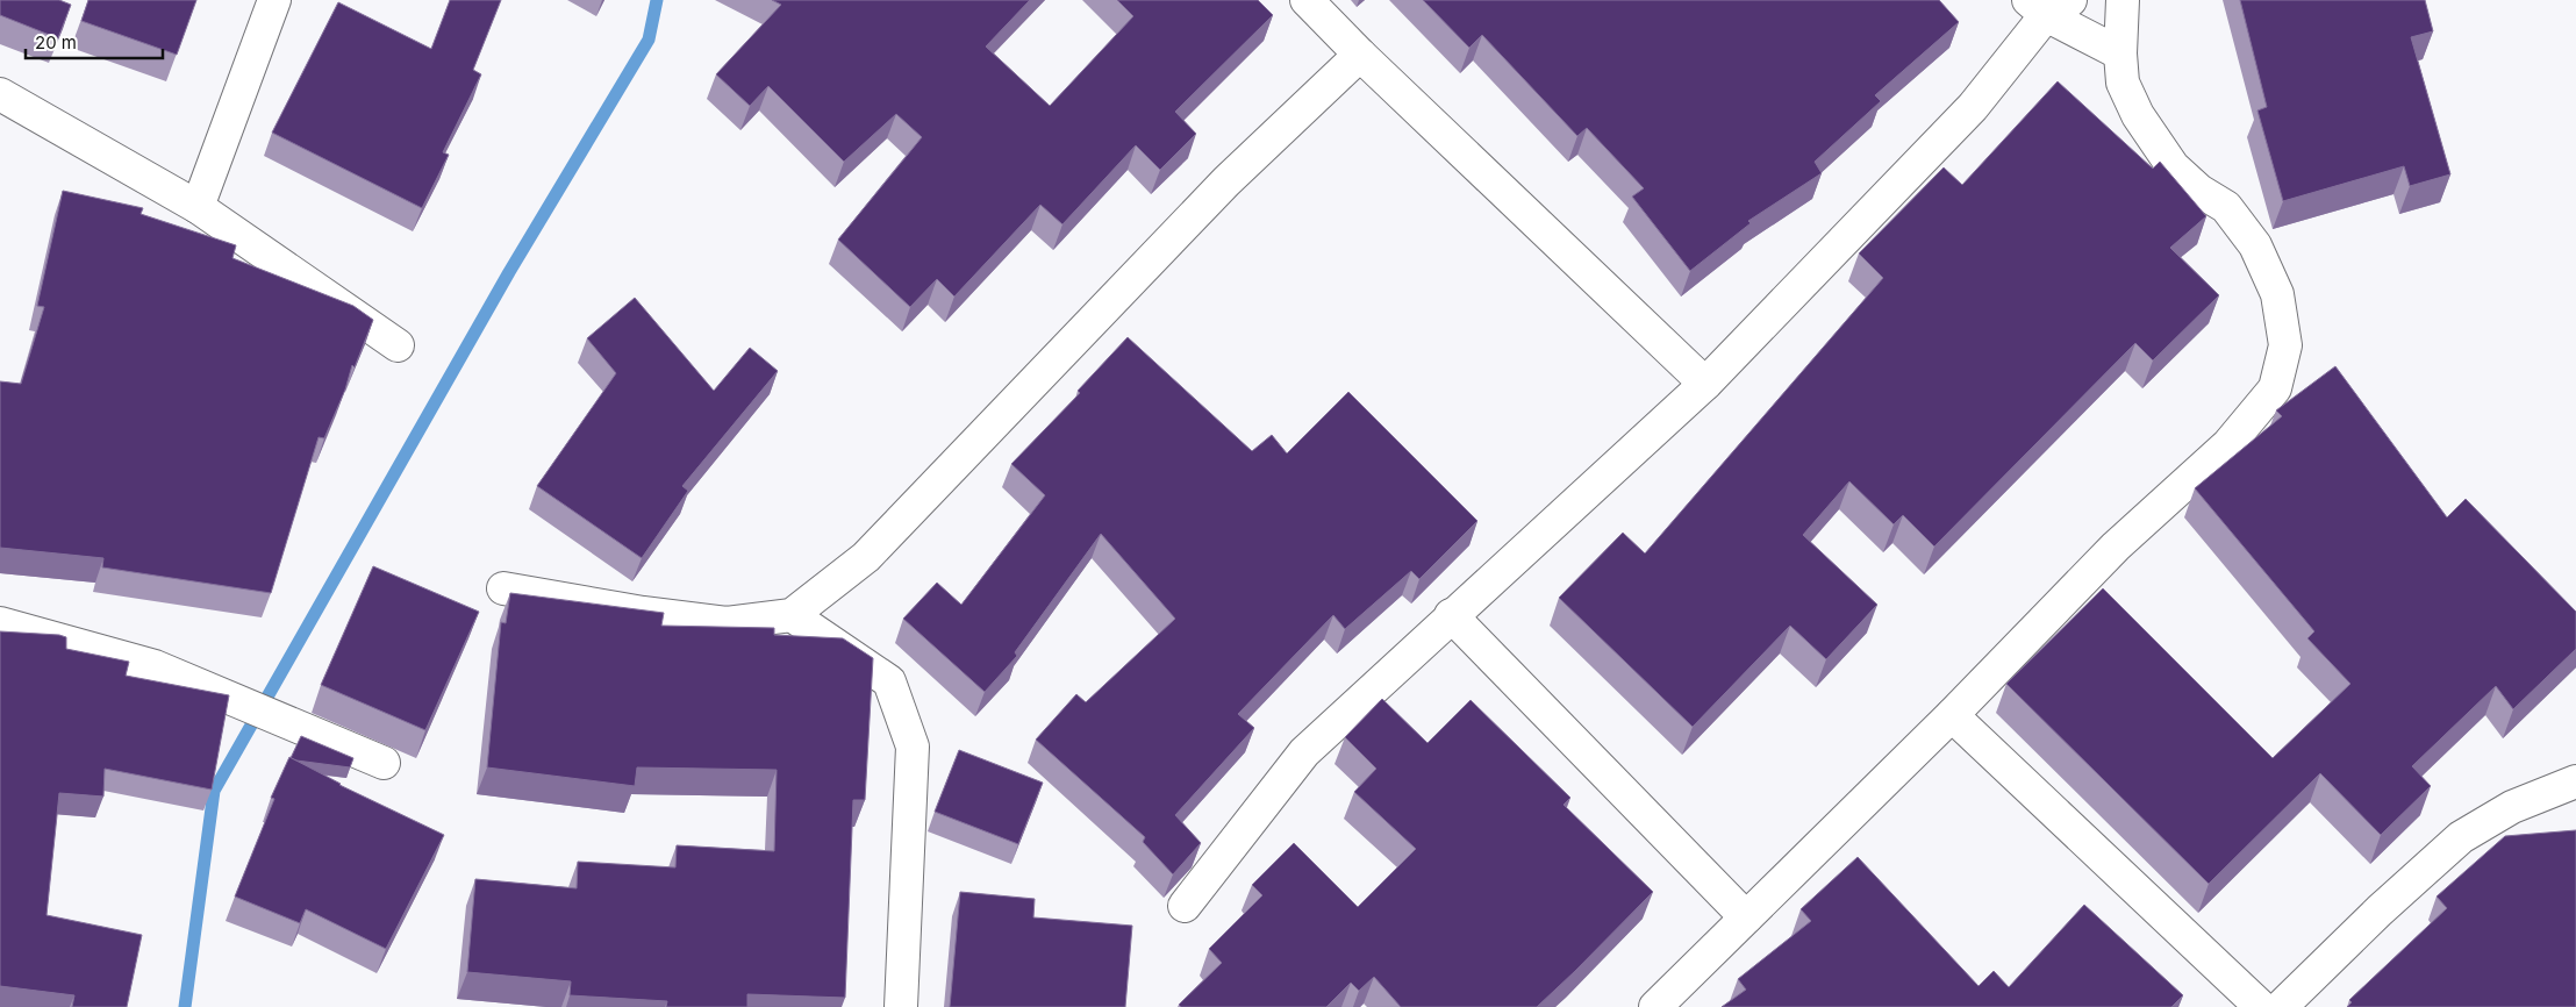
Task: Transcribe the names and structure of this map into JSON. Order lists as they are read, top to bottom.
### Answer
{
  "scale_bar": "20 m"
}
